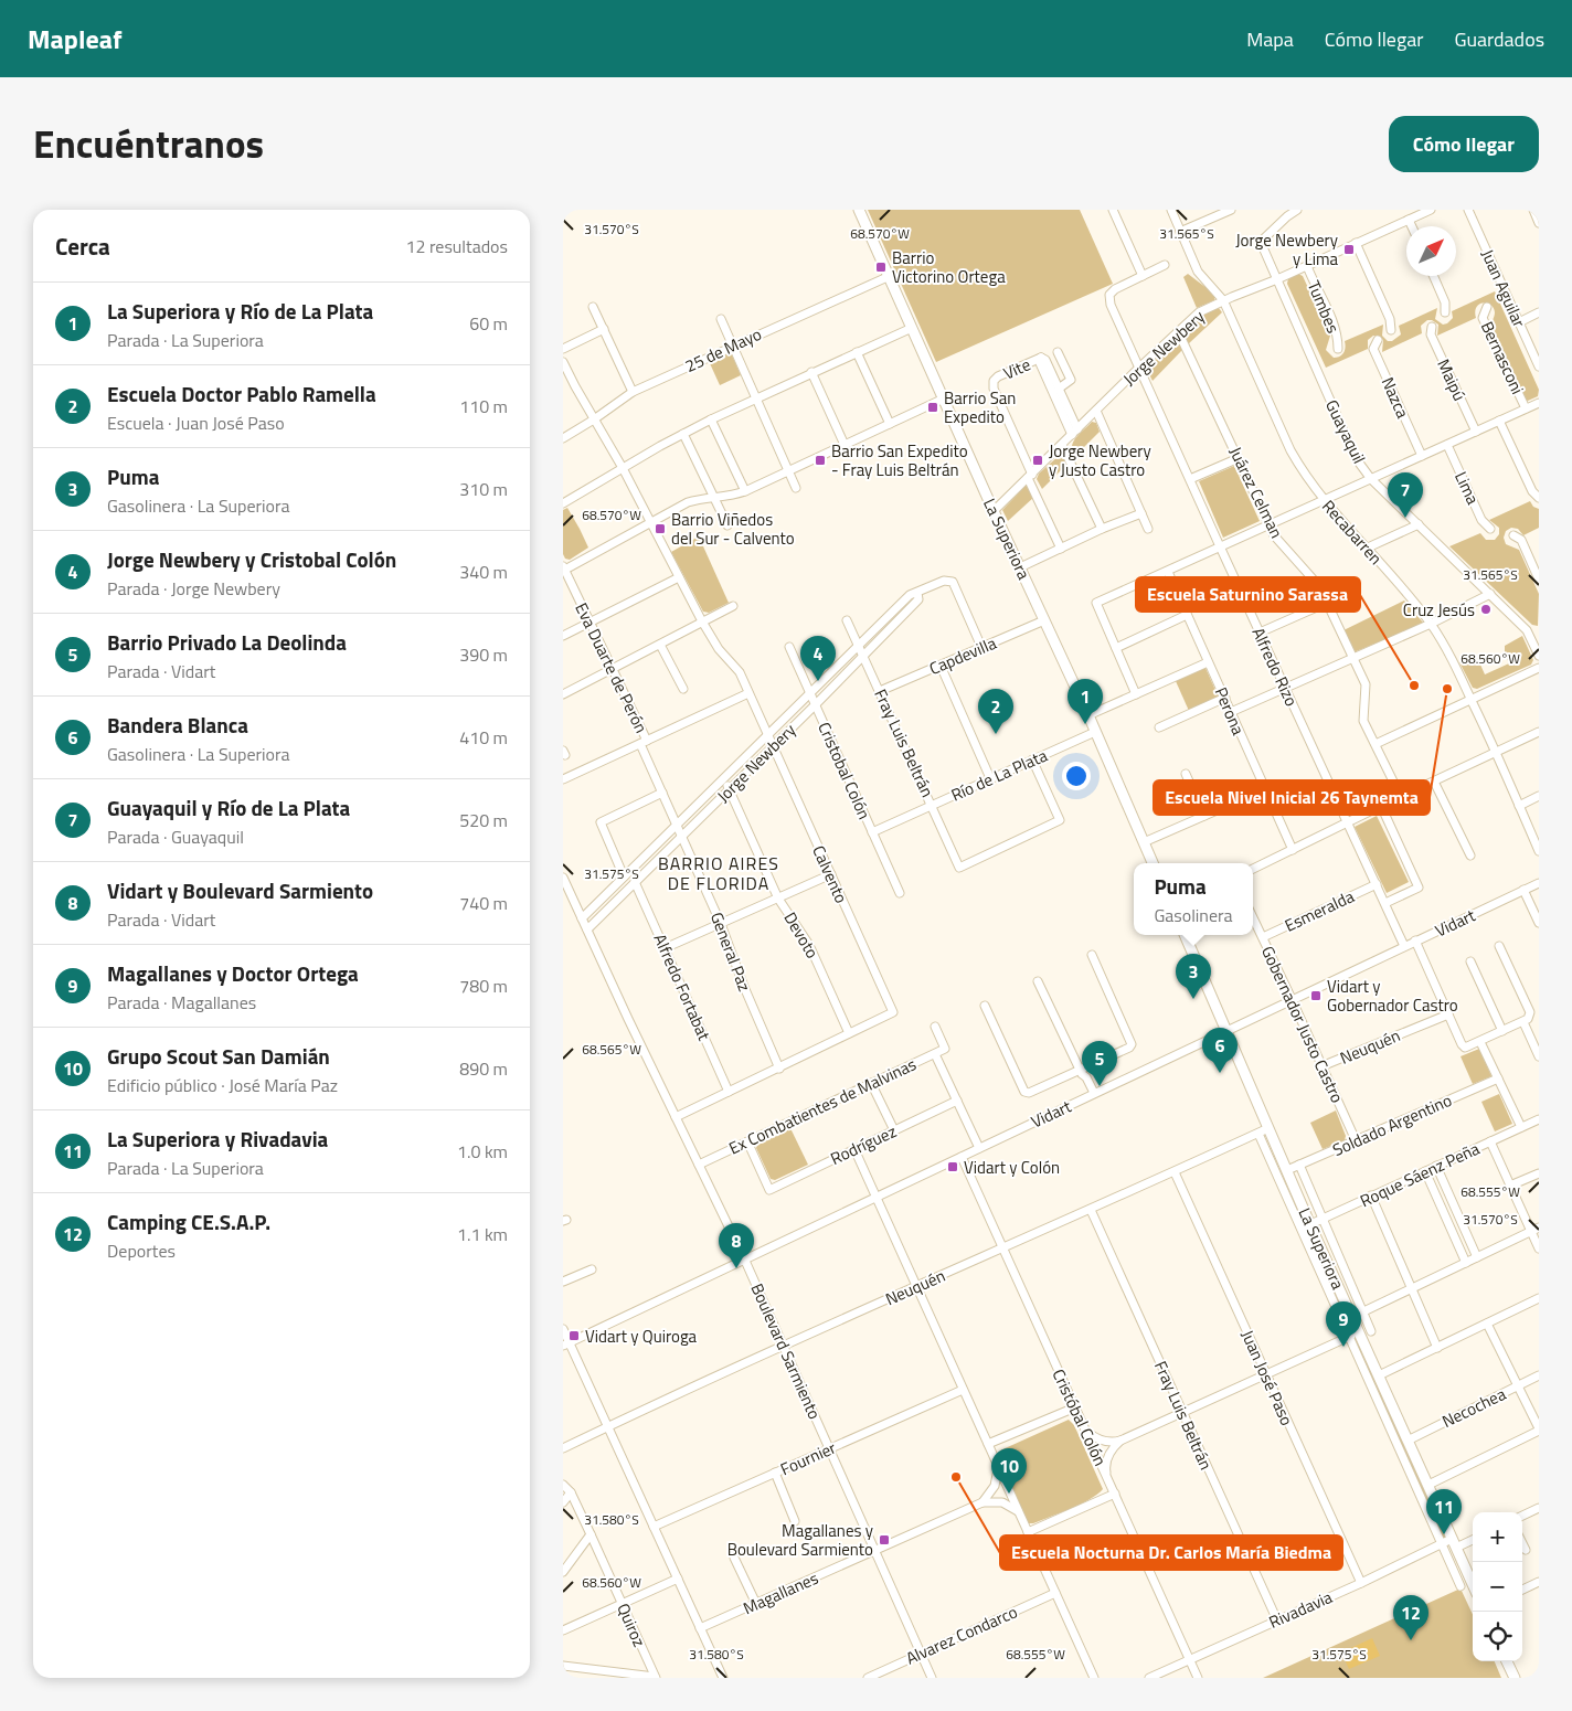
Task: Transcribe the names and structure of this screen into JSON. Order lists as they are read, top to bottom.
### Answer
{
  "streets": {
    "main road": ["La Superiora"],
    "street": [
      "Juan Aguilar",
      "Tumbes",
      "Jorge Newbery",
      "25 de Mayo",
      "Bernasconi",
      "Vite",
      "Maipú",
      "Nazca",
      "Guayaquil",
      "Lima",
      "Juárez Celman",
      "Recabarren",
      "Capdevilla",
      "Alfredo Rizo",
      "Eva Duarte de Perón",
      "Perona",
      "Fray Luis Beltrán",
      "Cristobal Colón",
      "Río de La Plata",
      "Calvento",
      "Esmeralda",
      "Vidart",
      "Devoto",
      "General Paz",
      "Alfredo Fortabat",
      "Gobernador Justo Castro",
      "Neuquén",
      "Ex Combatientes de Malvinas",
      "Soldado Argentino",
      "Rodríguez",
      "Roque Sáenz Peña",
      "Boulevard Sarmiento",
      "Juan José Paso",
      "Necochea",
      "Cristóbal Colón",
      "Fournier",
      "Magallanes",
      "Rivadavia",
      "Quiroz",
      "Alvarez Condarco"
    ]
  },
  "crossings": [
    ["Tumbes", "Jorge Newbery"],
    ["Jorge Newbery", "Vite"],
    ["Jorge Newbery", "Guayaquil"],
    ["Jorge Newbery", "Juárez Celman"],
    ["Jorge Newbery", "Recabarren"],
    ["Jorge Newbery", "La Superiora"],
    ["Jorge Newbery", "Capdevilla"],
    ["Jorge Newbery", "Alfredo Rizo"],
    ["Jorge Newbery", "Fray Luis Beltrán"],
    ["Jorge Newbery", "Cristobal Colón"],
    ["Jorge Newbery", "Calvento"],
    ["Jorge Newbery", "Devoto"],
    ["Jorge Newbery", "General Paz"],
    ["Jorge Newbery", "Alfredo Fortabat"],
    ["Jorge Newbery", "Boulevard Sarmiento"],
    ["25 de Mayo", "La Superiora"],
    ["25 de Mayo", "Calvento"],
    ["La Superiora", "Capdevilla"],
    ["La Superiora", "Río de La Plata"],
    ["La Superiora", "Vidart"],
    ["La Superiora", "Neuquén"],
    ["La Superiora", "Soldado Argentino"],
    ["La Superiora", "Roque Sáenz Peña"],
    ["La Superiora", "Necochea"],
    ["La Superiora", "Rivadavia"],
    ["Capdevilla", "Fray Luis Beltrán"],
    ["Alfredo Rizo", "Esmeralda"],
    ["Alfredo Rizo", "Vidart"],
    ["Eva Duarte de Perón", "General Paz"],
    ["Fray Luis Beltrán", "Río de La Plata"],
    ["Fray Luis Beltrán", "Neuquén"],
    ["Fray Luis Beltrán", "Rivadavia"],
    ["Cristobal Colón", "Río de La Plata"],
    ["Calvento", "Devoto"],
    ["Esmeralda", "Gobernador Justo Castro"],
    ["Vidart", "Gobernador Justo Castro"],
    ["Vidart", "Boulevard Sarmiento"],
    ["Vidart", "Cristóbal Colón"],
    ["Gobernador Justo Castro", "Neuquén"],
    ["Gobernador Justo Castro", "Soldado Argentino"],
    ["Neuquén", "Boulevard Sarmiento"],
    ["Neuquén", "Juan José Paso"],
    ["Neuquén", "Cristóbal Colón"],
    ["Ex Combatientes de Malvinas", "Rodríguez"],
    ["Ex Combatientes de Malvinas", "Boulevard Sarmiento"],
    ["Boulevard Sarmiento", "Fournier"],
    ["Boulevard Sarmiento", "Magallanes"],
    ["Boulevard Sarmiento", "Alvarez Condarco"],
    ["Juan José Paso", "Rivadavia"],
    ["Cristóbal Colón", "Rivadavia"]
  ],
  "districts": ["BARRIO AIRES DE FLORIDA"],
  "places": {
    "transit": [
      "Jorge Newbery y Lima",
      "Barrio Victorino Ortega",
      "Barrio San Expedito",
      "Barrio San Expedito - Fray Luis Beltrán",
      "Jorge Newbery y Justo Castro",
      "Barrio Viñedos del Sur - Calvento",
      "Vidart y Gobernador Castro",
      "Vidart y Colón",
      "Vidart y Quiroga",
      "Magallanes y Boulevard Sarmiento"
    ],
    "other": [
      "Cruz Jesús",
      "Escuela Saturnino Sarassa",
      "Escuela Nivel Inicial 26 Taynemta",
      "Escuela Nocturna Dr. Carlos María Biedma"
    ]
  },
  "north": "top right",
  "page": {
    "header": "Mapleaf",
    "nav": ["Mapa", "Cómo llegar", "Guardados"],
    "title": "Encuéntranos",
    "buttons": "Cómo llegar",
    "heading": ["Cerca", "12 resultados"],
    "list": [
      {
        "mark": "1",
        "name": "La Superiora y Río de La Plata",
        "note": "Parada · La Superiora",
        "value": "60 m"
      },
      {
        "mark": "2",
        "name": "Escuela Doctor Pablo Ramella",
        "note": "Escuela · Juan José Paso",
        "value": "110 m"
      },
      {
        "mark": "3",
        "name": "Puma",
        "note": "Gasolinera · La Superiora",
        "value": "310 m"
      },
      {
        "mark": "4",
        "name": "Jorge Newbery y Cristobal Colón",
        "note": "Parada · Jorge Newbery",
        "value": "340 m"
      },
      {
        "mark": "5",
        "name": "Barrio Privado La Deolinda",
        "note": "Parada · Vidart",
        "value": "390 m"
      },
      {
        "mark": "6",
        "name": "Bandera Blanca",
        "note": "Gasolinera · La Superiora",
        "value": "410 m"
      },
      {
        "mark": "7",
        "name": "Guayaquil y Río de La Plata",
        "note": "Parada · Guayaquil",
        "value": "520 m"
      },
      {
        "mark": "8",
        "name": "Vidart y Boulevard Sarmiento",
        "note": "Parada · Vidart",
        "value": "740 m"
      },
      {
        "mark": "9",
        "name": "Magallanes y Doctor Ortega",
        "note": "Parada · Magallanes",
        "value": "780 m"
      },
      {
        "mark": "10",
        "name": "Grupo Scout San Damián",
        "note": "Edificio público · José María Paz",
        "value": "890 m"
      },
      {
        "mark": "11",
        "name": "La Superiora y Rivadavia",
        "note": "Parada · La Superiora",
        "value": "1.0 km"
      },
      {
        "mark": "12",
        "name": "Camping CE.S.A.P.",
        "note": "Deportes",
        "value": "1.1 km"
      }
    ],
    "pins": [
      "7",
      "4",
      "1",
      "2",
      "3",
      "6",
      "5",
      "8",
      "9",
      "10",
      "11",
      "12"
    ],
    "popup": ["Puma", "Gasolinera"],
    "map_buttons": ["+", "−"]
  },
  "coordinates": [
    "31.570°S",
    "68.570°W",
    "31.565°S",
    "68.560°W",
    "31.575°S",
    "68.565°W",
    "68.555°W",
    "31.580°S"
  ]
}
